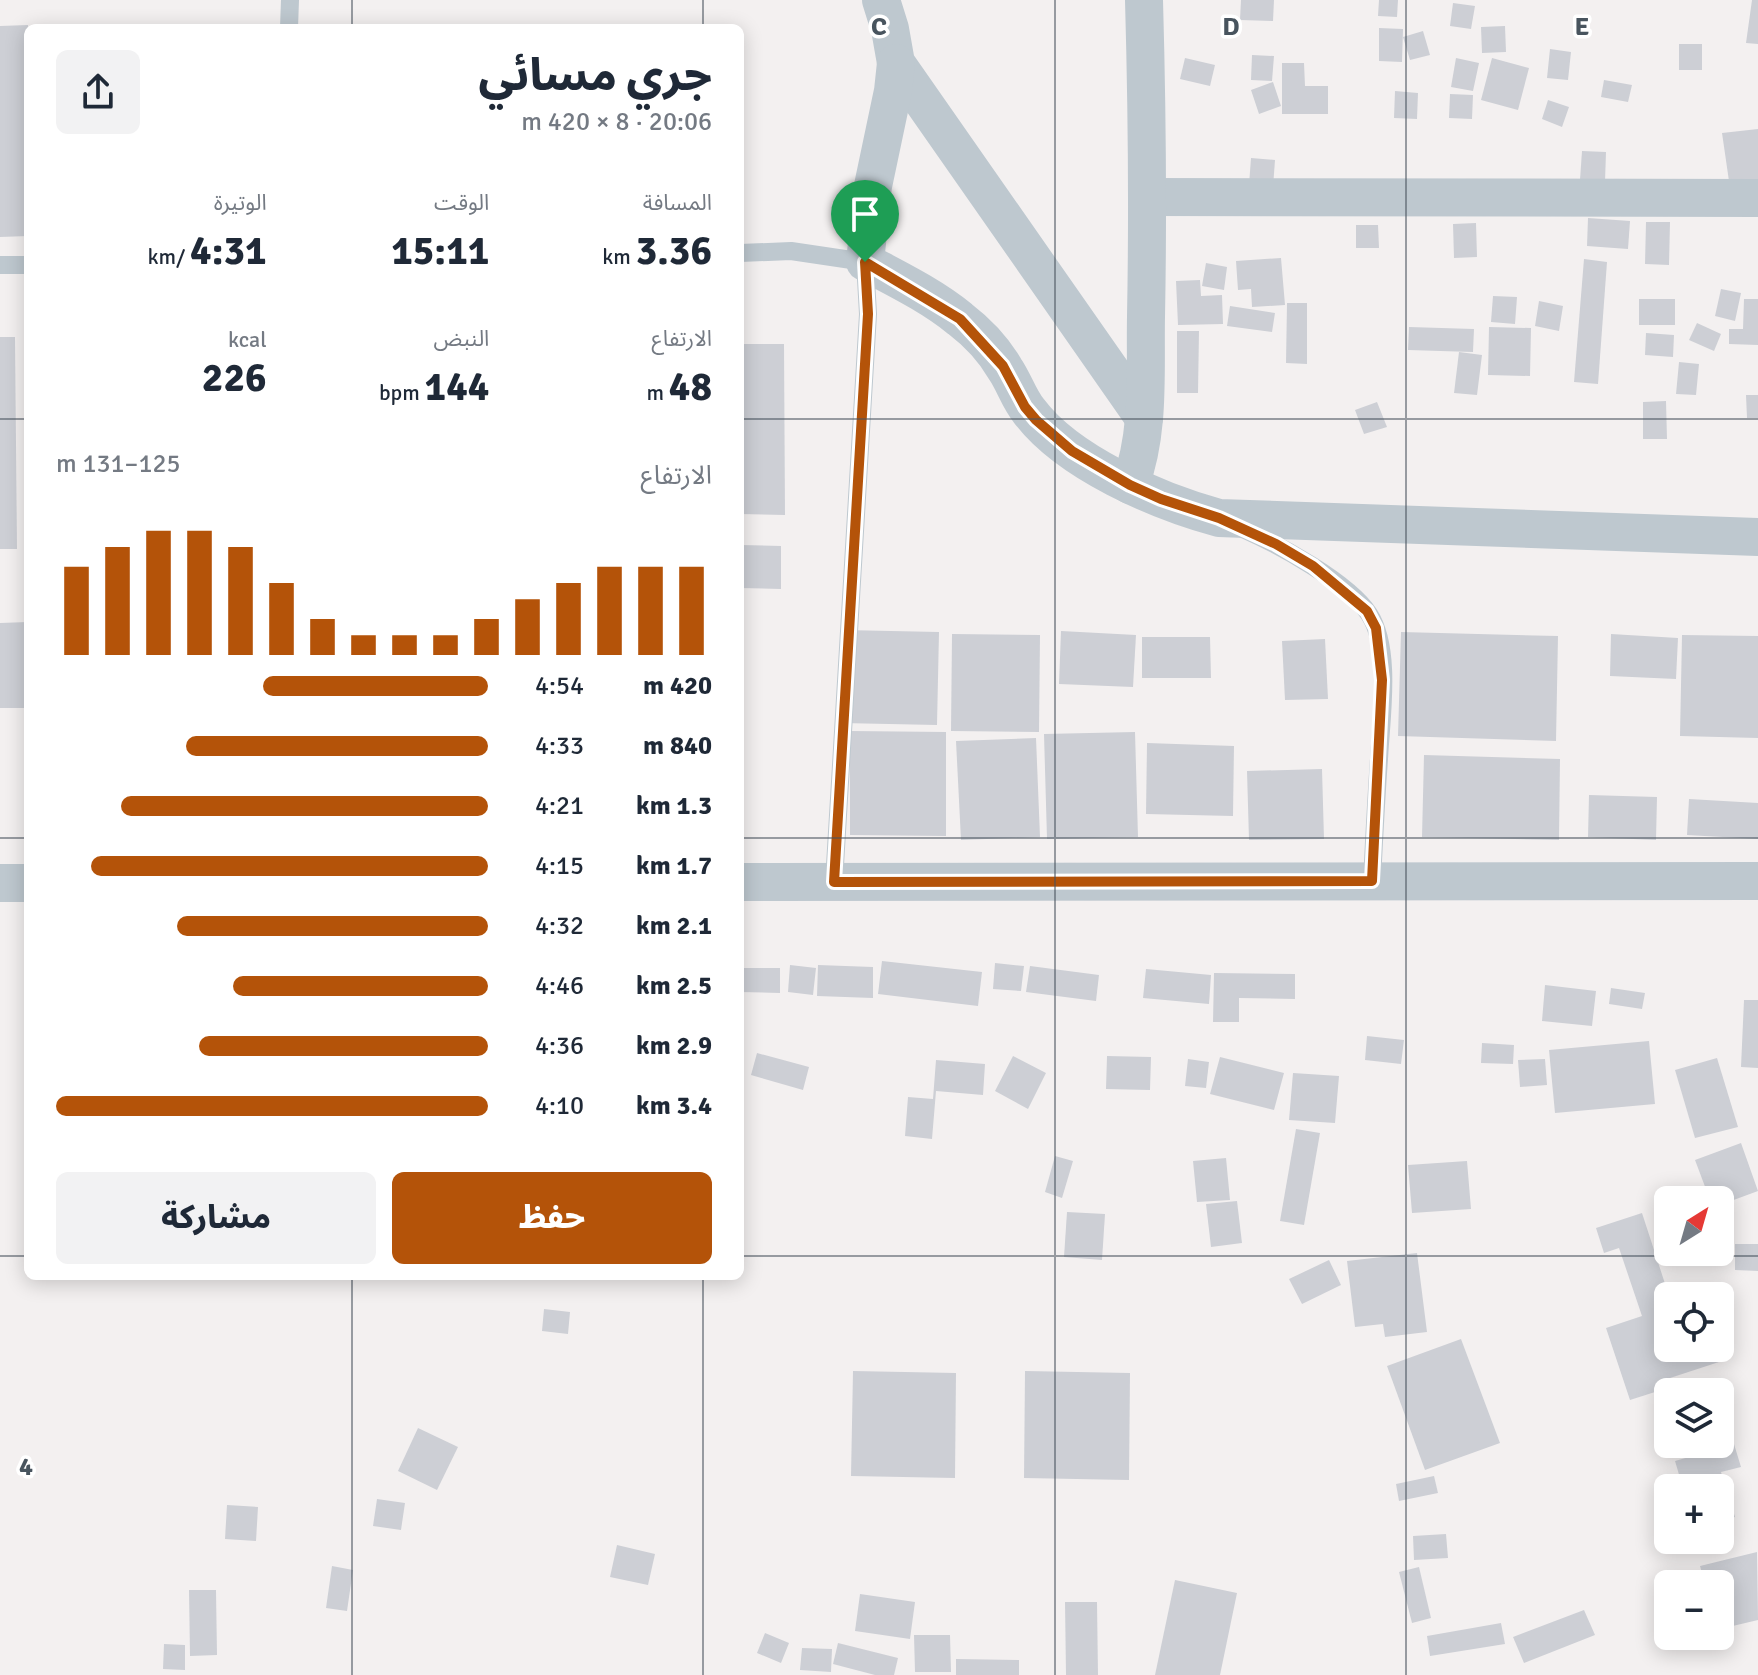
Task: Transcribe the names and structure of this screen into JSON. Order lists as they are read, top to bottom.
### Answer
{
  "north": "top right",
  "page": {
    "heading": ["جري مسائي", "20:06 · 8 × 420 m"],
    "stats": [
      ["المسافة", "3.36 km"],
      ["الوقت", "15:11"],
      ["الوتيرة", "4:31 /km"],
      ["الارتفاع", "48 m"],
      ["النبض", "144 bpm"],
      ["kcal", "226"]
    ],
    "chart": ["الارتفاع", "125–131 m"],
    "list": [
      {
        "name": "420 m",
        "note": "4:54"
      },
      {
        "name": "840 m",
        "note": "4:33"
      },
      {
        "name": "1.3 km",
        "note": "4:21"
      },
      {
        "name": "1.7 km",
        "note": "4:15"
      },
      {
        "name": "2.1 km",
        "note": "4:32"
      },
      {
        "name": "2.5 km",
        "note": "4:46"
      },
      {
        "name": "2.9 km",
        "note": "4:36"
      },
      {
        "name": "3.4 km",
        "note": "4:10"
      }
    ],
    "buttons": ["حفظ", "مشاركة"],
    "map_buttons": ["+", "−"]
  },
  "grid": {
    "columns": ["C", "D", "E"],
    "rows": ["4"]
  }
}
